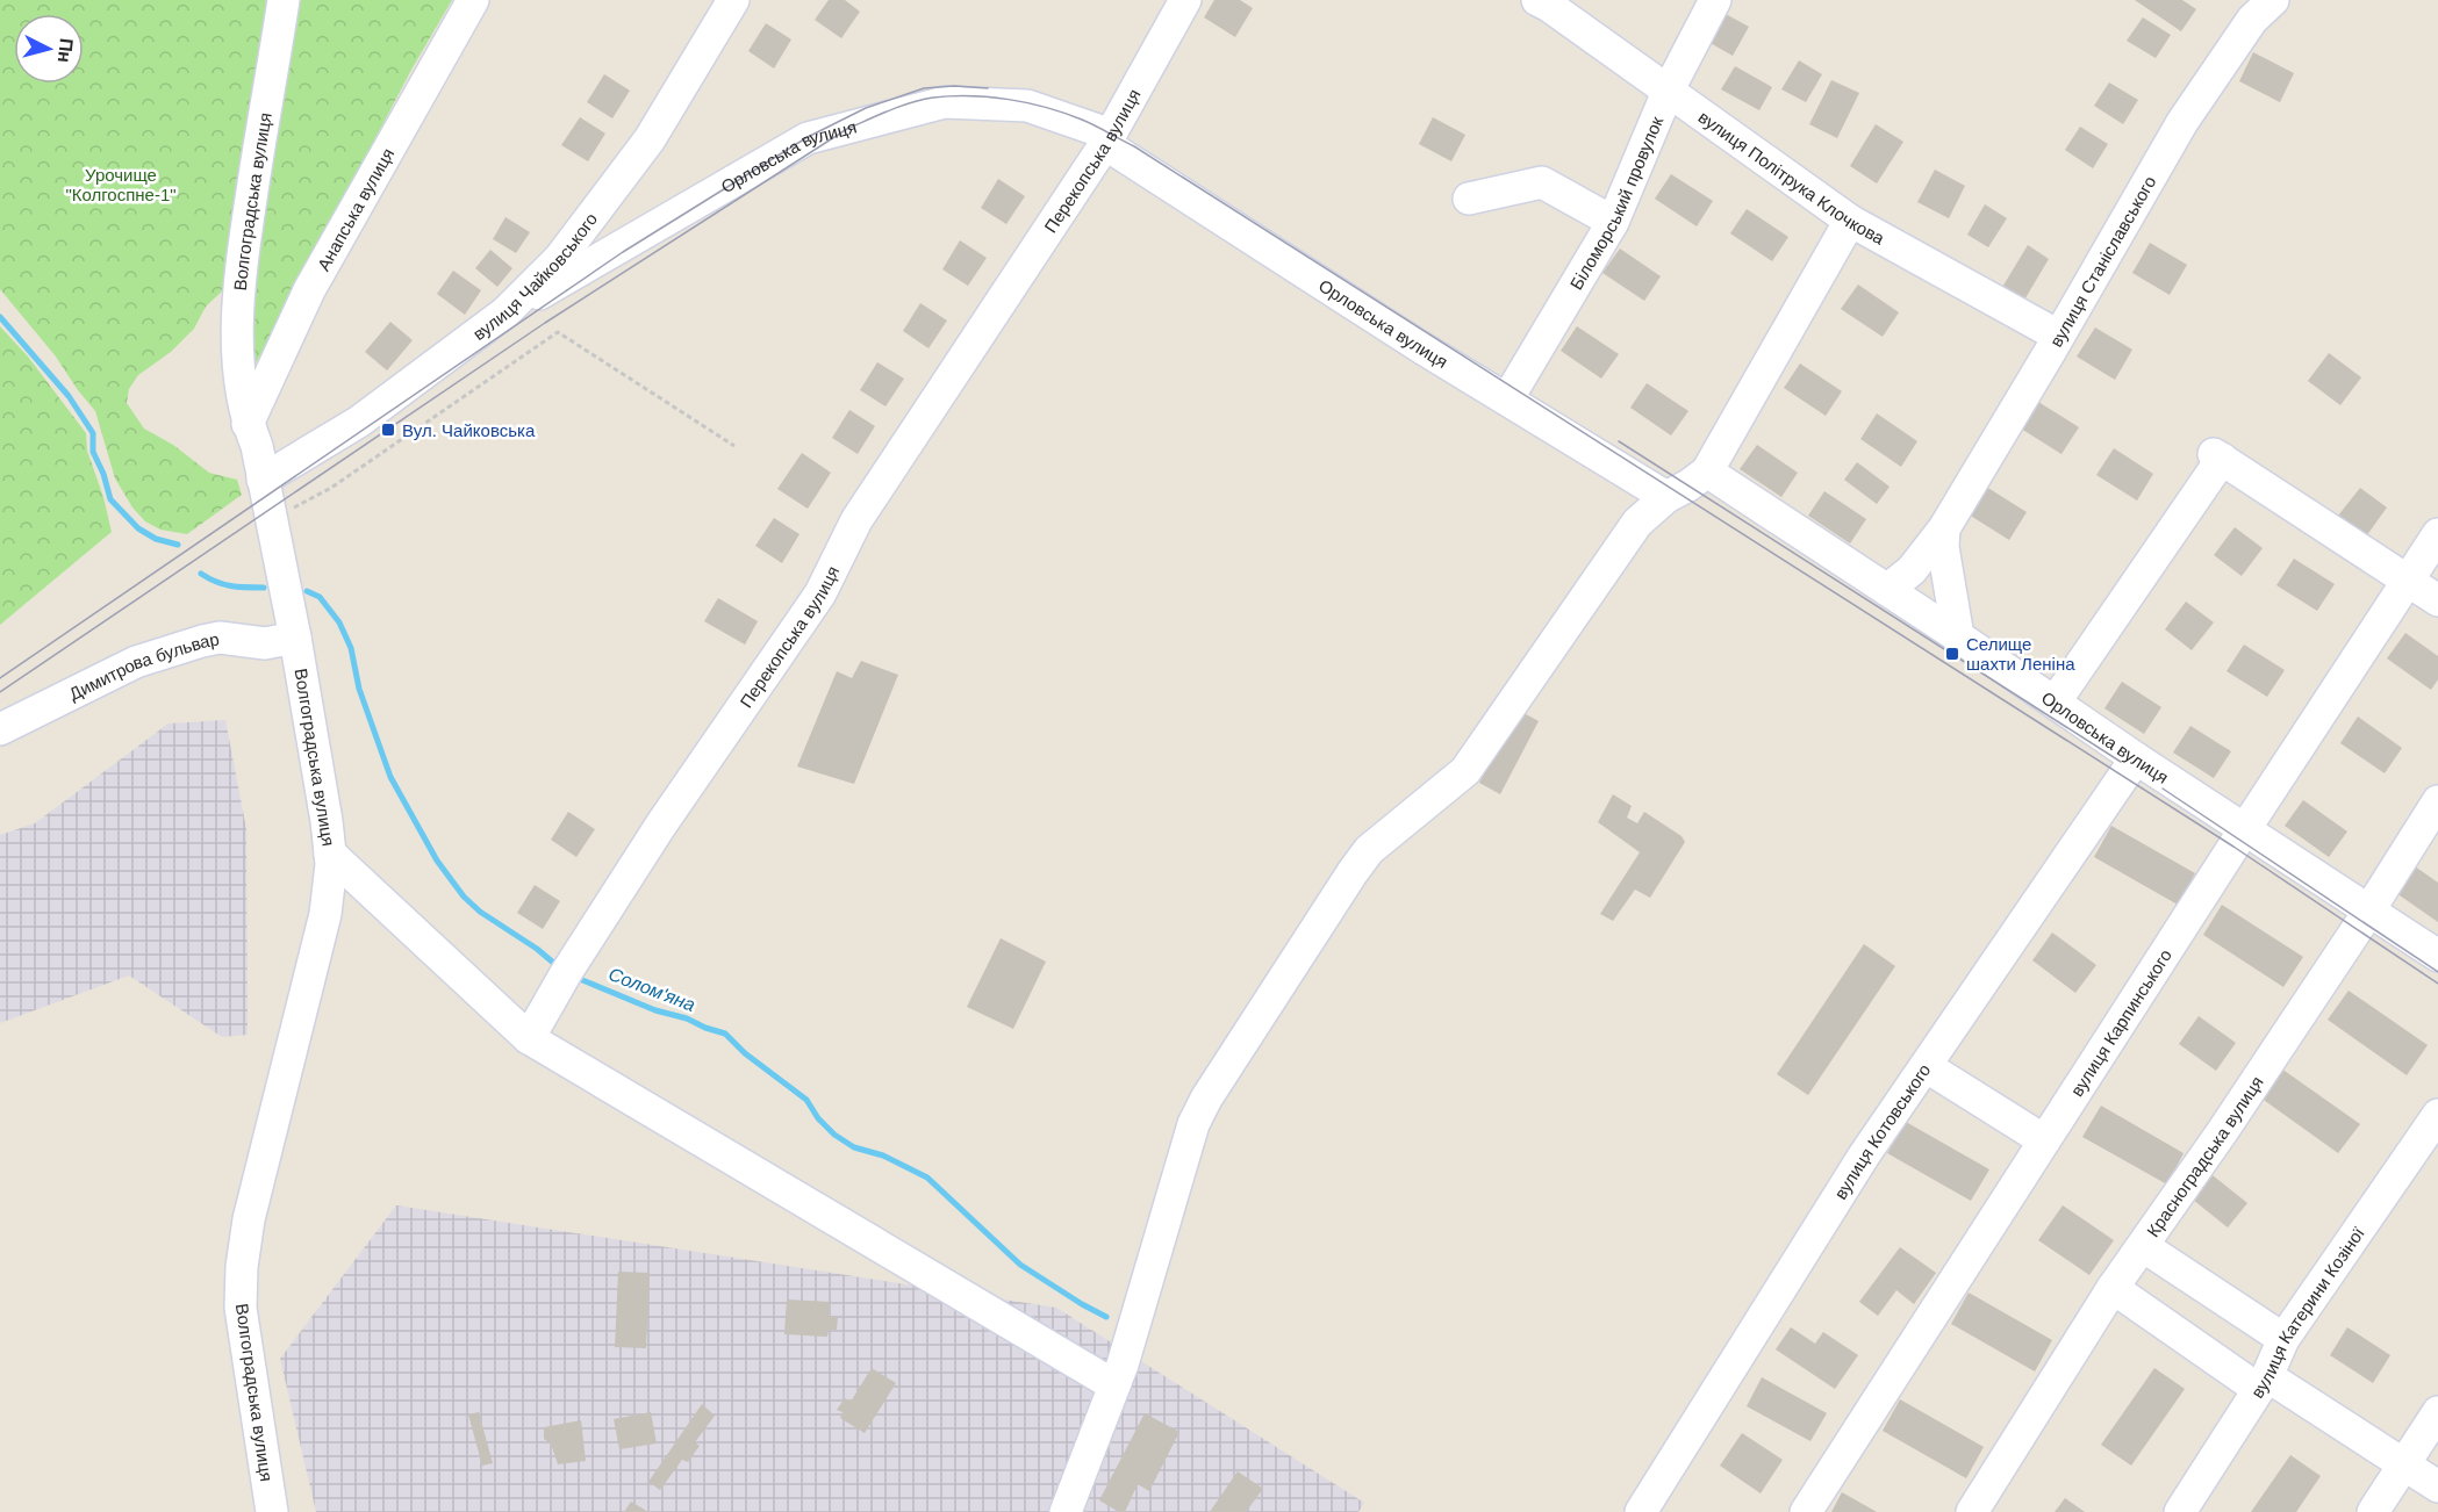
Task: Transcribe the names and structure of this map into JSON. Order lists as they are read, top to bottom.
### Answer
{
  "streets": {
    "street": [
      "Орловська вулиця",
      "Перекопська вулиця",
      "вулиця Політрука Клочкова",
      "Волгоградська вулиця",
      "Біломорський провулок",
      "Анапська вулиця",
      "вулиця Станіславського",
      "вулиця Чайковського",
      "Димитрова бульвар",
      "вулиця Карпинського",
      "вулиця Котовського",
      "Красноградська вулиця",
      "вулиця Катерини Козіної"
    ]
  },
  "crossings": [
    ["Орловська вулиця", "Перекопська вулиця"],
    ["Орловська вулиця", "Біломорський провулок"],
    ["Орловська вулиця", "вулиця Станіславського"],
    ["Орловська вулиця", "вулиця Чайковського"],
    ["Орловська вулиця", "вулиця Карпинського"],
    ["Орловська вулиця", "вулиця Котовського"],
    ["Орловська вулиця", "Красноградська вулиця"],
    ["вулиця Політрука Клочкова", "Біломорський провулок"],
    ["вулиця Політрука Клочкова", "вулиця Станіславського"],
    ["Волгоградська вулиця", "Анапська вулиця"],
    ["Волгоградська вулиця", "вулиця Чайковського"],
    ["Волгоградська вулиця", "Димитрова бульвар"]
  ],
  "water": ["Солом'яна"],
  "parks": ["Урочище \"Колгоспне-1\""],
  "places": {
    "transit": ["Вул. Чайковська", "Селище шахти Леніна"]
  },
  "north": "right"
}
